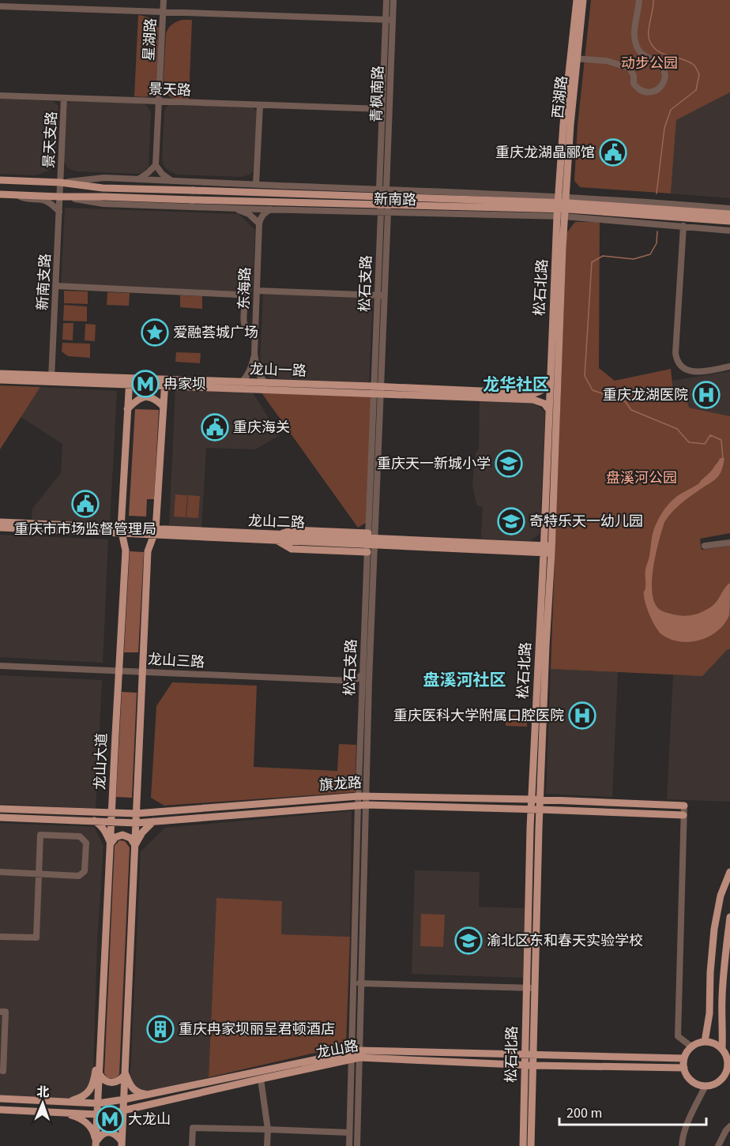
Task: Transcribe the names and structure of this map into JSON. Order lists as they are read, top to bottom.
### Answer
{
  "streets": {
    "main road": [
      "西湖路",
      "新南路",
      "松石北路",
      "龙山一路",
      "龙山二路",
      "龙山大道",
      "旗龙路",
      "龙山路"
    ],
    "street": [
      "星湖路",
      "景天路",
      "青枫南路",
      "景天支路",
      "新南支路",
      "松石支路",
      "东海路",
      "龙山三路"
    ]
  },
  "crossings": [
    ["星湖路", "景天路"],
    ["景天路", "青枫南路"],
    ["景天路", "景天支路"],
    ["青枫南路", "新南路"],
    ["青枫南路", "松石支路"],
    ["西湖路", "新南路"],
    ["西湖路", "松石北路"],
    ["景天支路", "新南路"],
    ["景天支路", "新南支路"],
    ["新南路", "新南支路"],
    ["新南路", "松石支路"],
    ["新南路", "松石北路"],
    ["新南支路", "龙山一路"],
    ["松石支路", "龙山一路"],
    ["松石支路", "龙山二路"],
    ["松石支路", "旗龙路"],
    ["松石支路", "龙山路"],
    ["松石北路", "龙山一路"],
    ["松石北路", "龙山二路"],
    ["松石北路", "旗龙路"],
    ["松石北路", "龙山路"],
    ["东海路", "龙山一路"],
    ["龙山一路", "龙山大道"],
    ["龙山二路", "龙山大道"],
    ["龙山三路", "龙山大道"],
    ["龙山大道", "旗龙路"],
    ["龙山大道", "龙山路"]
  ],
  "districts": ["龙华社区", "盘溪河社区"],
  "parks": ["动步公园", "盘溪河公园"],
  "places": {
    "public building": ["重庆龙湖晶郦馆", "重庆海关", "重庆市市场监督管理局"],
    "place": ["爱融荟城广场"],
    "metro station": ["冉家坝", "大龙山"],
    "hospital": ["重庆龙湖医院", "重庆医科大学附属口腔医院"],
    "school or university": ["重庆天一新城小学", "奇特乐天一幼儿园", "渝北区东和春天实验学校"],
    "building": ["重庆冉家坝丽呈君顿酒店"]
  },
  "scale_bar": "200 m",
  "north": "top"
}
